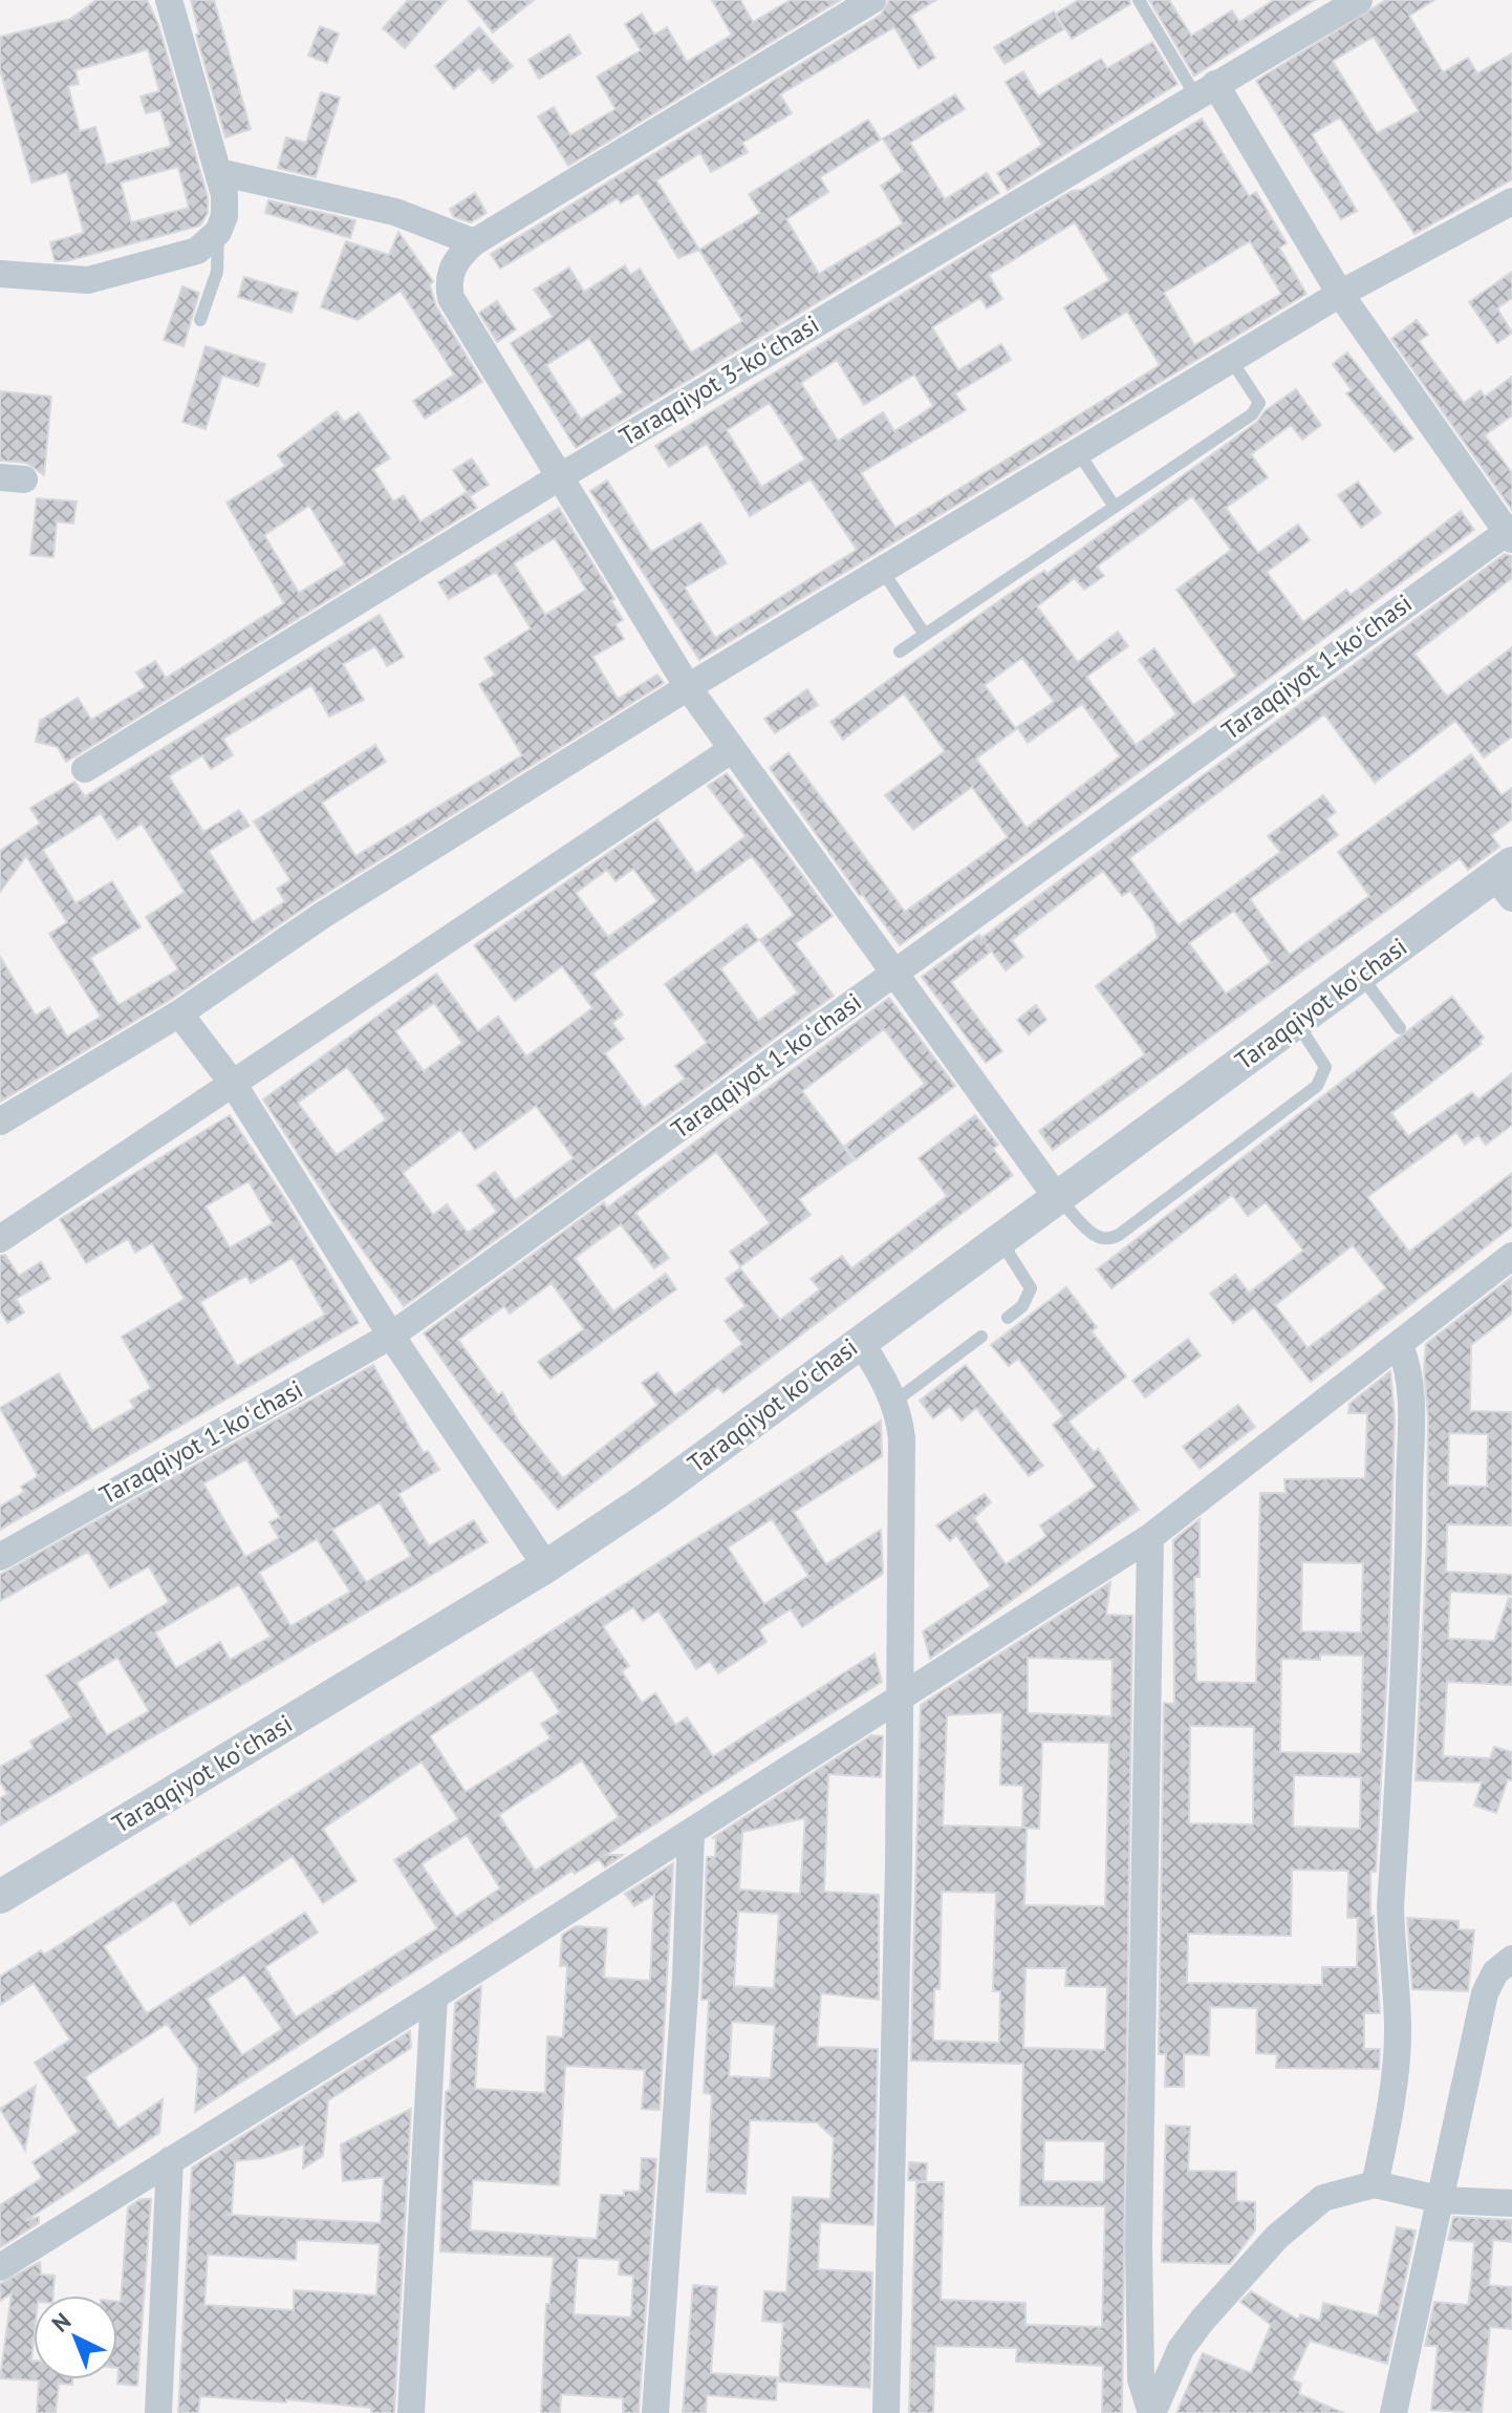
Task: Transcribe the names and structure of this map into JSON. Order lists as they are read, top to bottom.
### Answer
{
  "streets": {
    "street": ["Taraqqiyot 3-koʻchasi", "Taraqqiyot 1-koʻchasi", "Taraqqiyot koʻchasi"]
  },
  "north": "top left"
}
